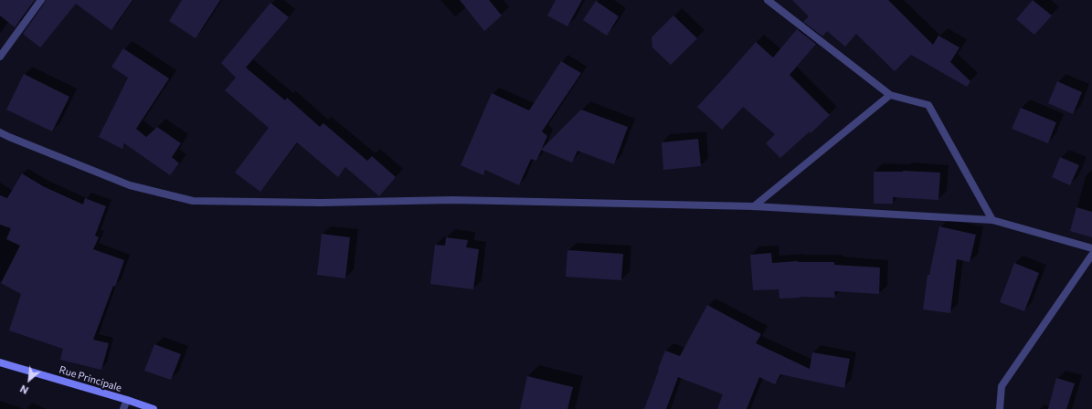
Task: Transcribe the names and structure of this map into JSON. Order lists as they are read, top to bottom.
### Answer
{
  "streets": {
    "main road": ["Rue Principale"]
  },
  "north": "bottom left"
}
